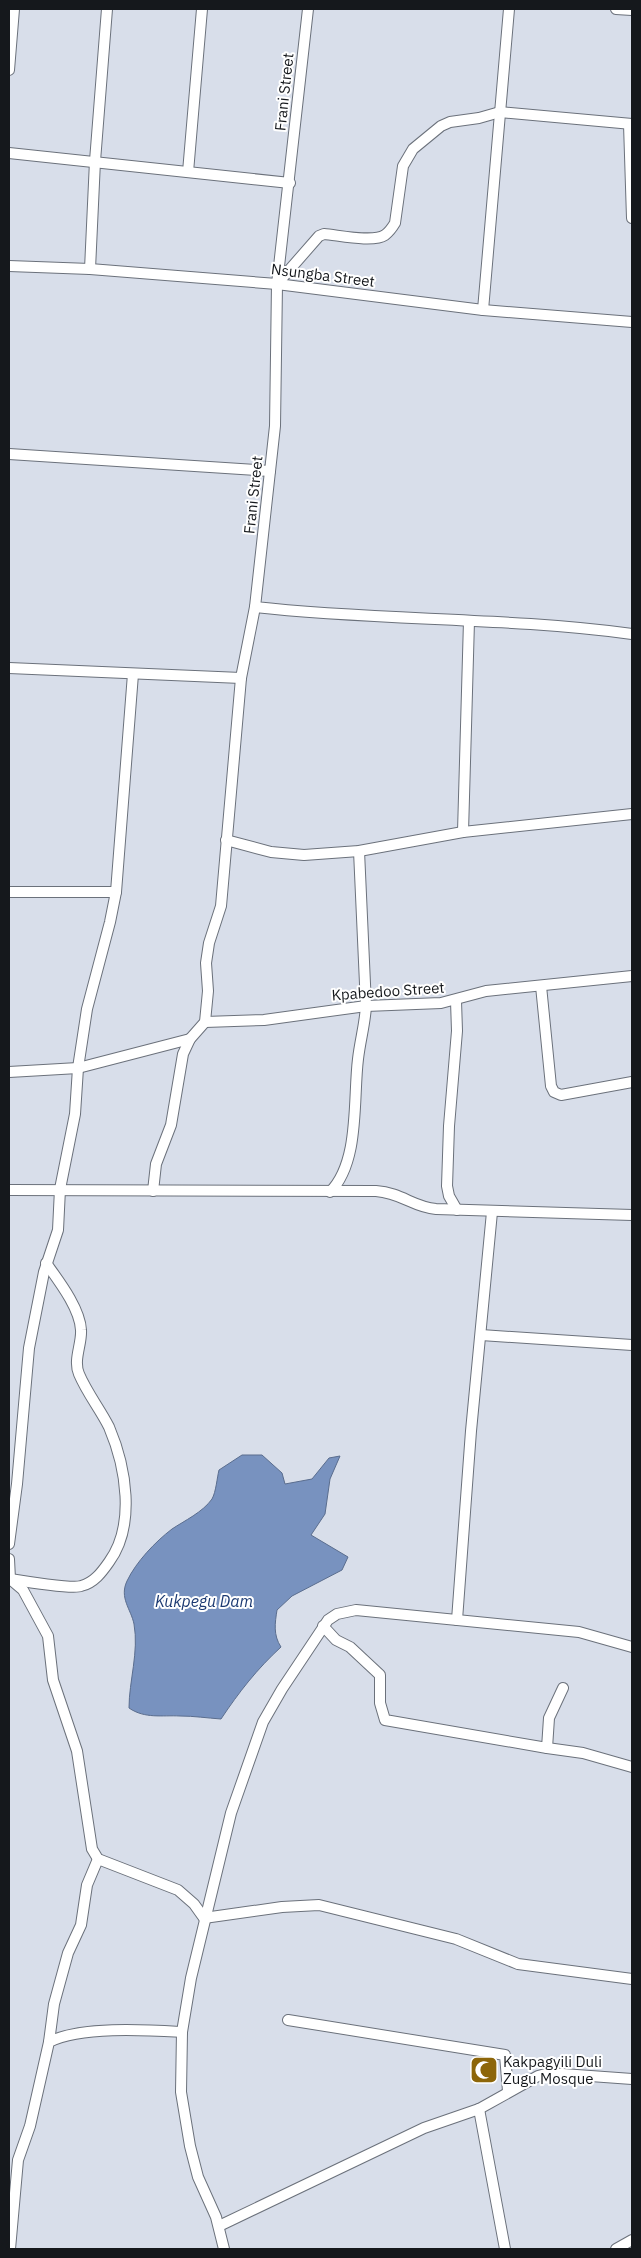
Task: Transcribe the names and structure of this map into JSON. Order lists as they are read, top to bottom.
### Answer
{
  "streets": {
    "street": ["Frani Street", "Nsungba Street", "Kpabedoo Street"]
  },
  "crossings": [
    ["Frani Street", "Nsungba Street"],
    ["Frani Street", "Kpabedoo Street"]
  ],
  "water": ["Kukpegu Dam"],
  "places": {
    "mosque": ["Kakpagyili Duli Zugu Mosque"]
  }
}
